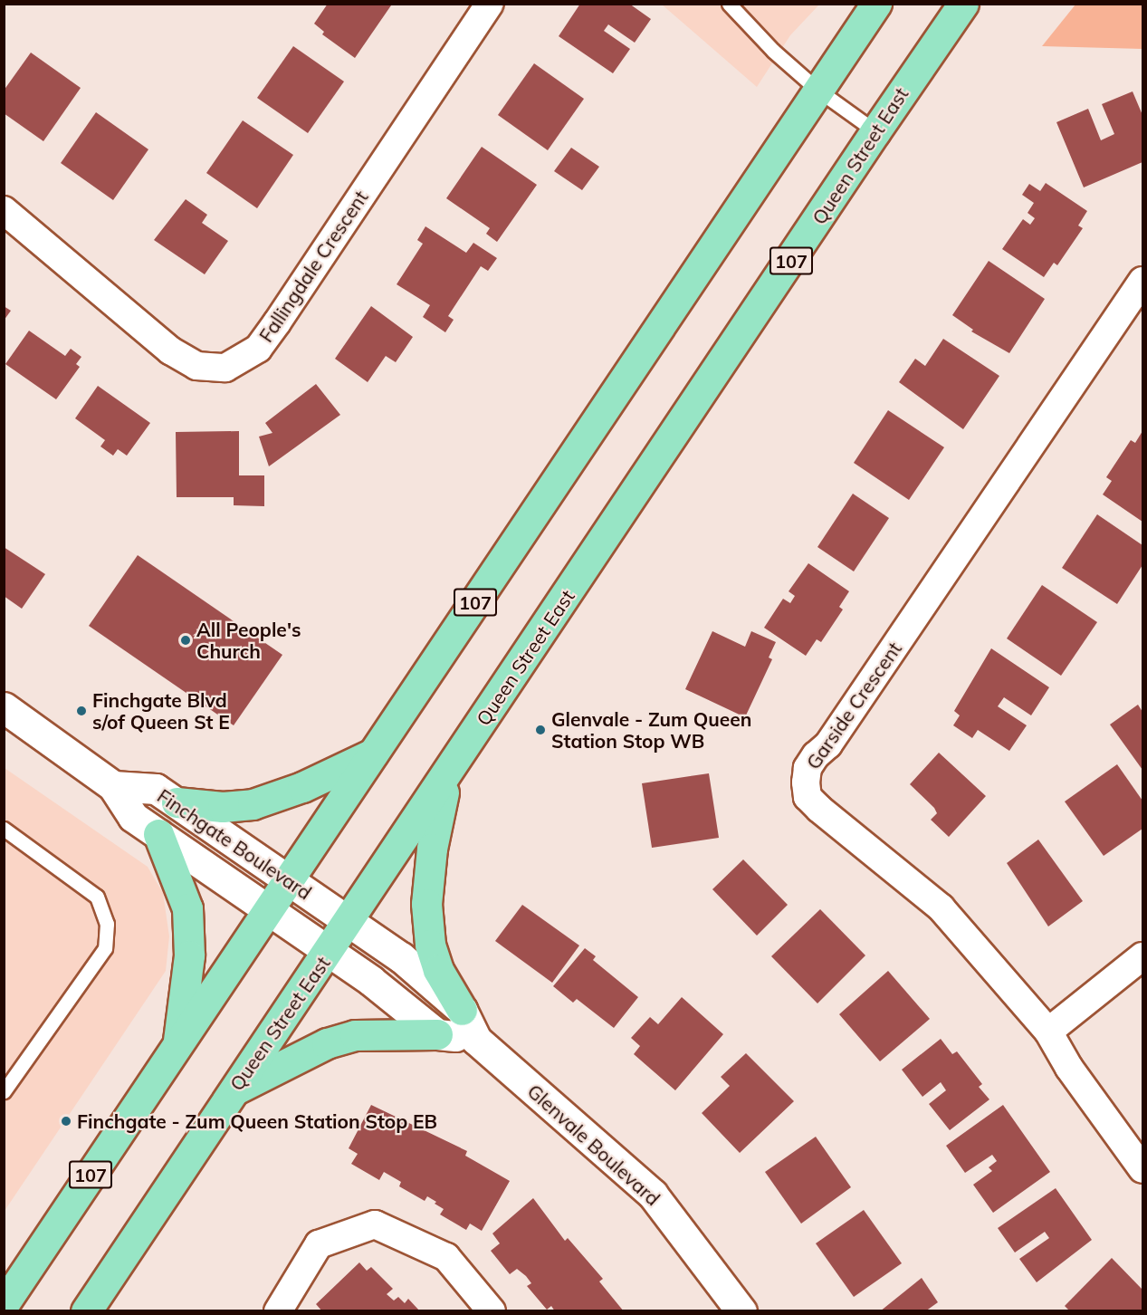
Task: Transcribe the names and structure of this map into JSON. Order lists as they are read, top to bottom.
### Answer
{
  "streets": {
    "main road": ["Queen Street East", "107"],
    "street": [
      "Fallingdale Crescent",
      "Garside Crescent",
      "Finchgate Boulevard",
      "Glenvale Boulevard"
    ]
  },
  "crossings": [
    ["Queen Street East", "Finchgate Boulevard"],
    ["Queen Street East", "Glenvale Boulevard"],
    ["107", "Finchgate Boulevard"],
    ["Finchgate Boulevard", "Glenvale Boulevard"]
  ],
  "places": [
    "All People's Church",
    "Finchgate Blvd s/of Queen St E",
    "Glenvale - Zum Queen Station Stop WB",
    "Finchgate - Zum Queen Station Stop EB"
  ]
}
